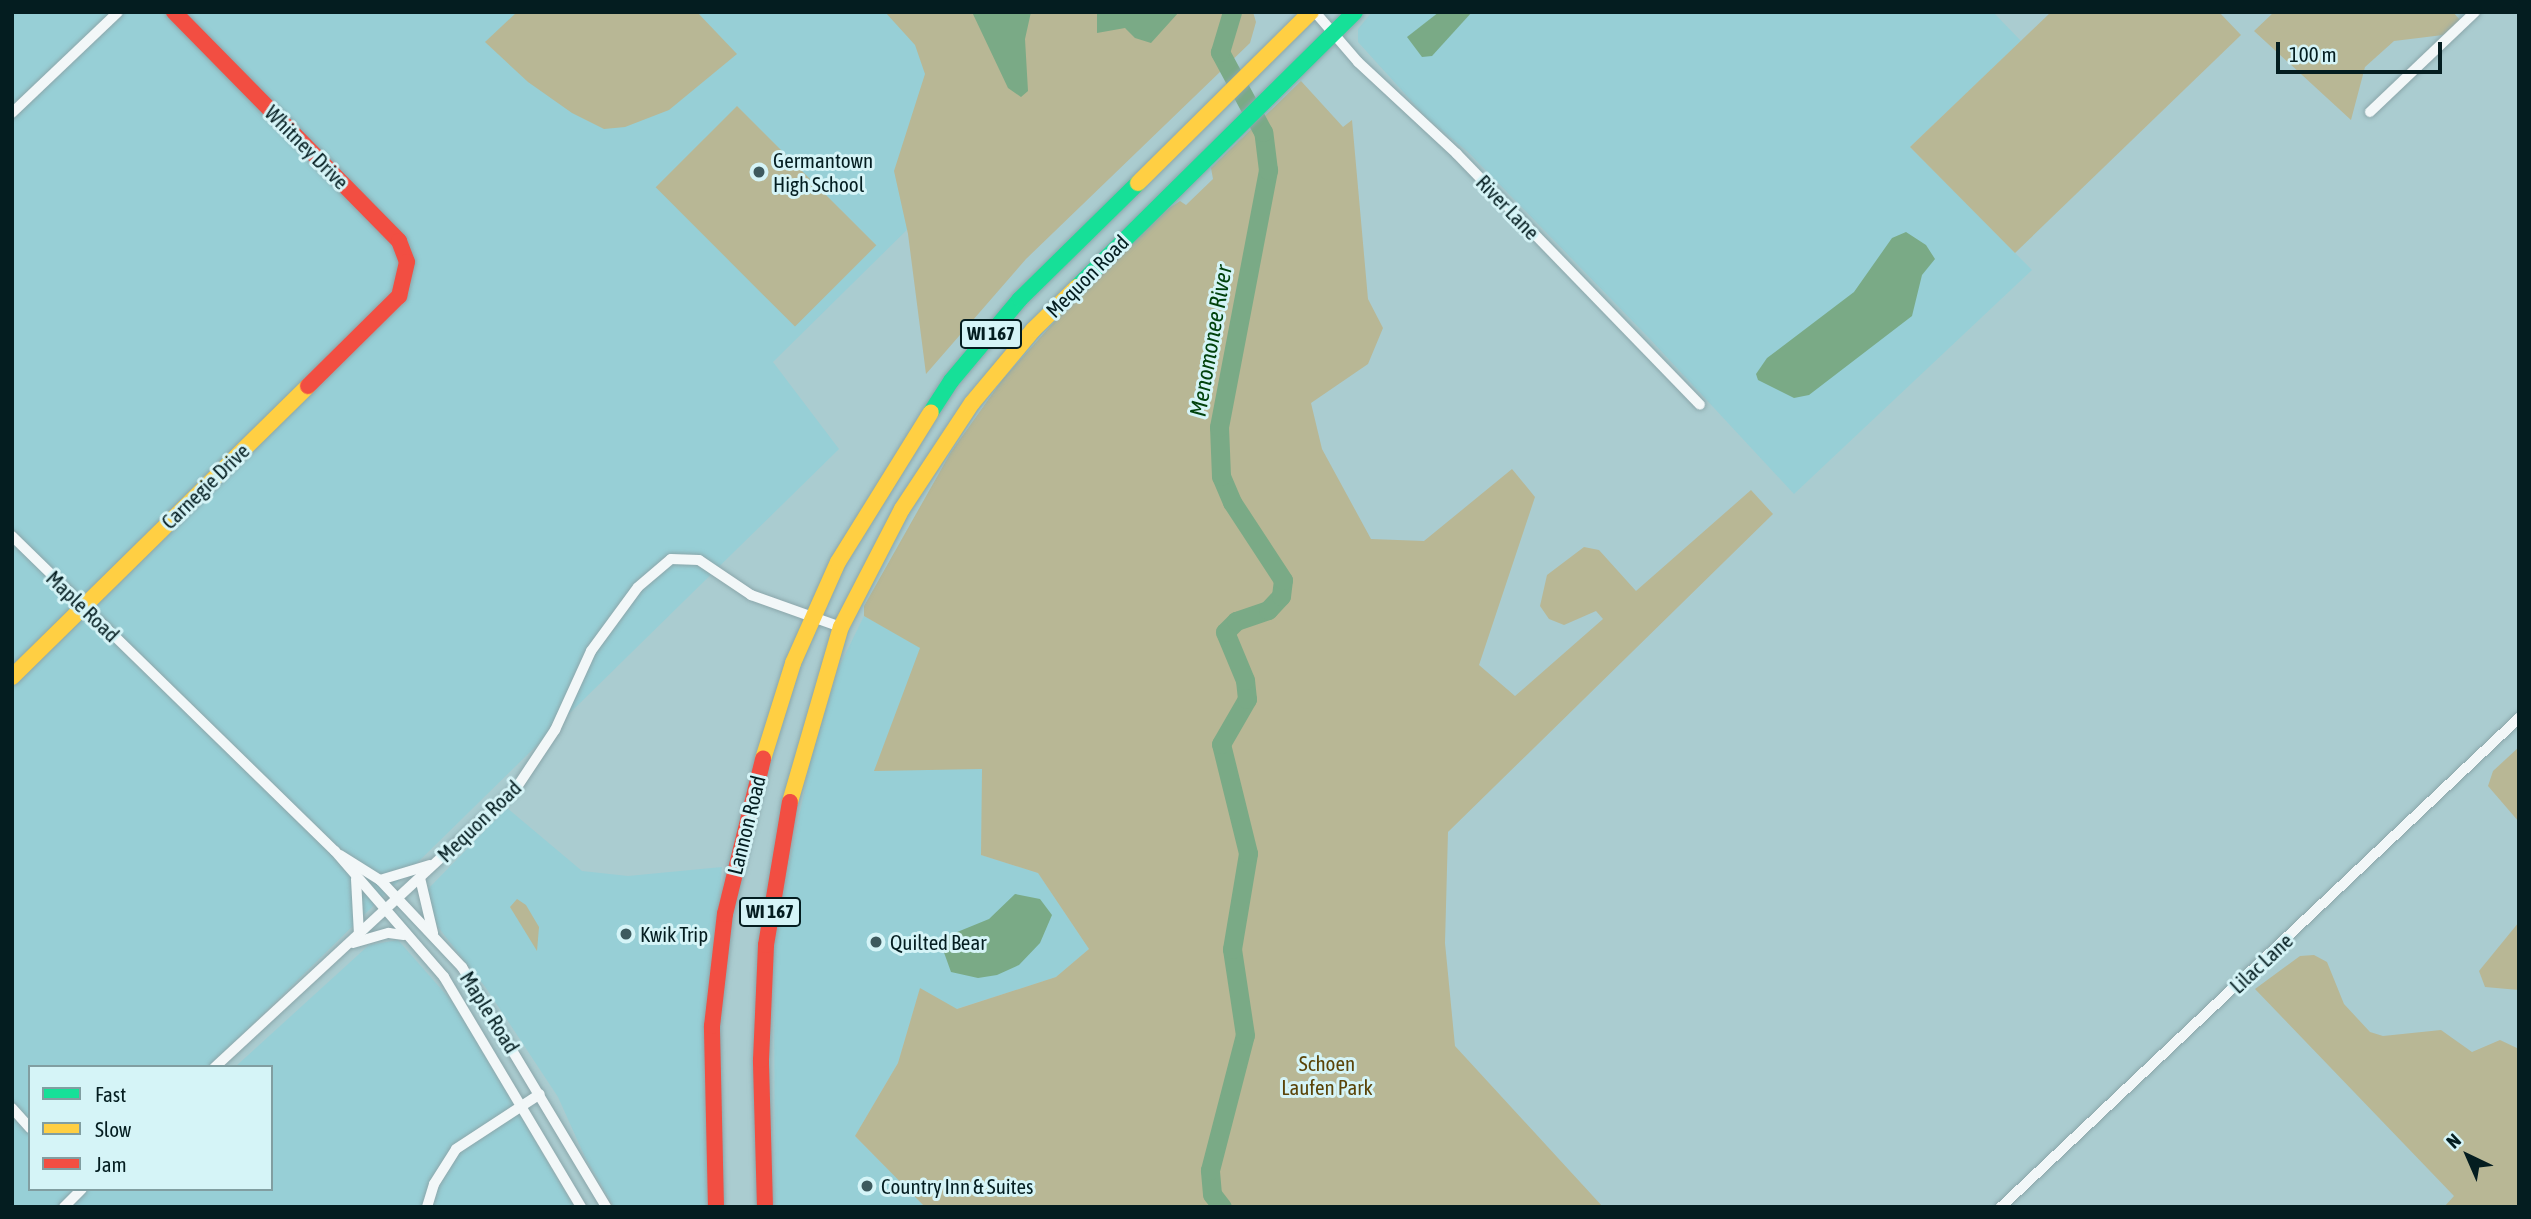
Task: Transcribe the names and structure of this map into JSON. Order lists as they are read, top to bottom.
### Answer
{
  "streets": {
    "main road": [
      "Whitney Drive",
      "Mequon Road",
      "WI 167",
      "Carnegie Drive",
      "Lannon Road"
    ],
    "street": ["River Lane", "Maple Road", "Lilac Lane"]
  },
  "crossings": [
    ["Whitney Drive", "Carnegie Drive"],
    ["River Lane", "Mequon Road"],
    ["Mequon Road", "Maple Road"],
    ["Mequon Road", "Lannon Road"],
    ["Carnegie Drive", "Maple Road"]
  ],
  "water": ["Menomonee River"],
  "parks": ["Schoen Laufen Park"],
  "places": [
    "Germantown High School",
    "Kwik Trip",
    "Quilted Bear",
    "Country Inn & Suites"
  ],
  "legend": ["Fast", "Slow", "Jam"],
  "scale_bar": "100 m",
  "north": "top left"
}
